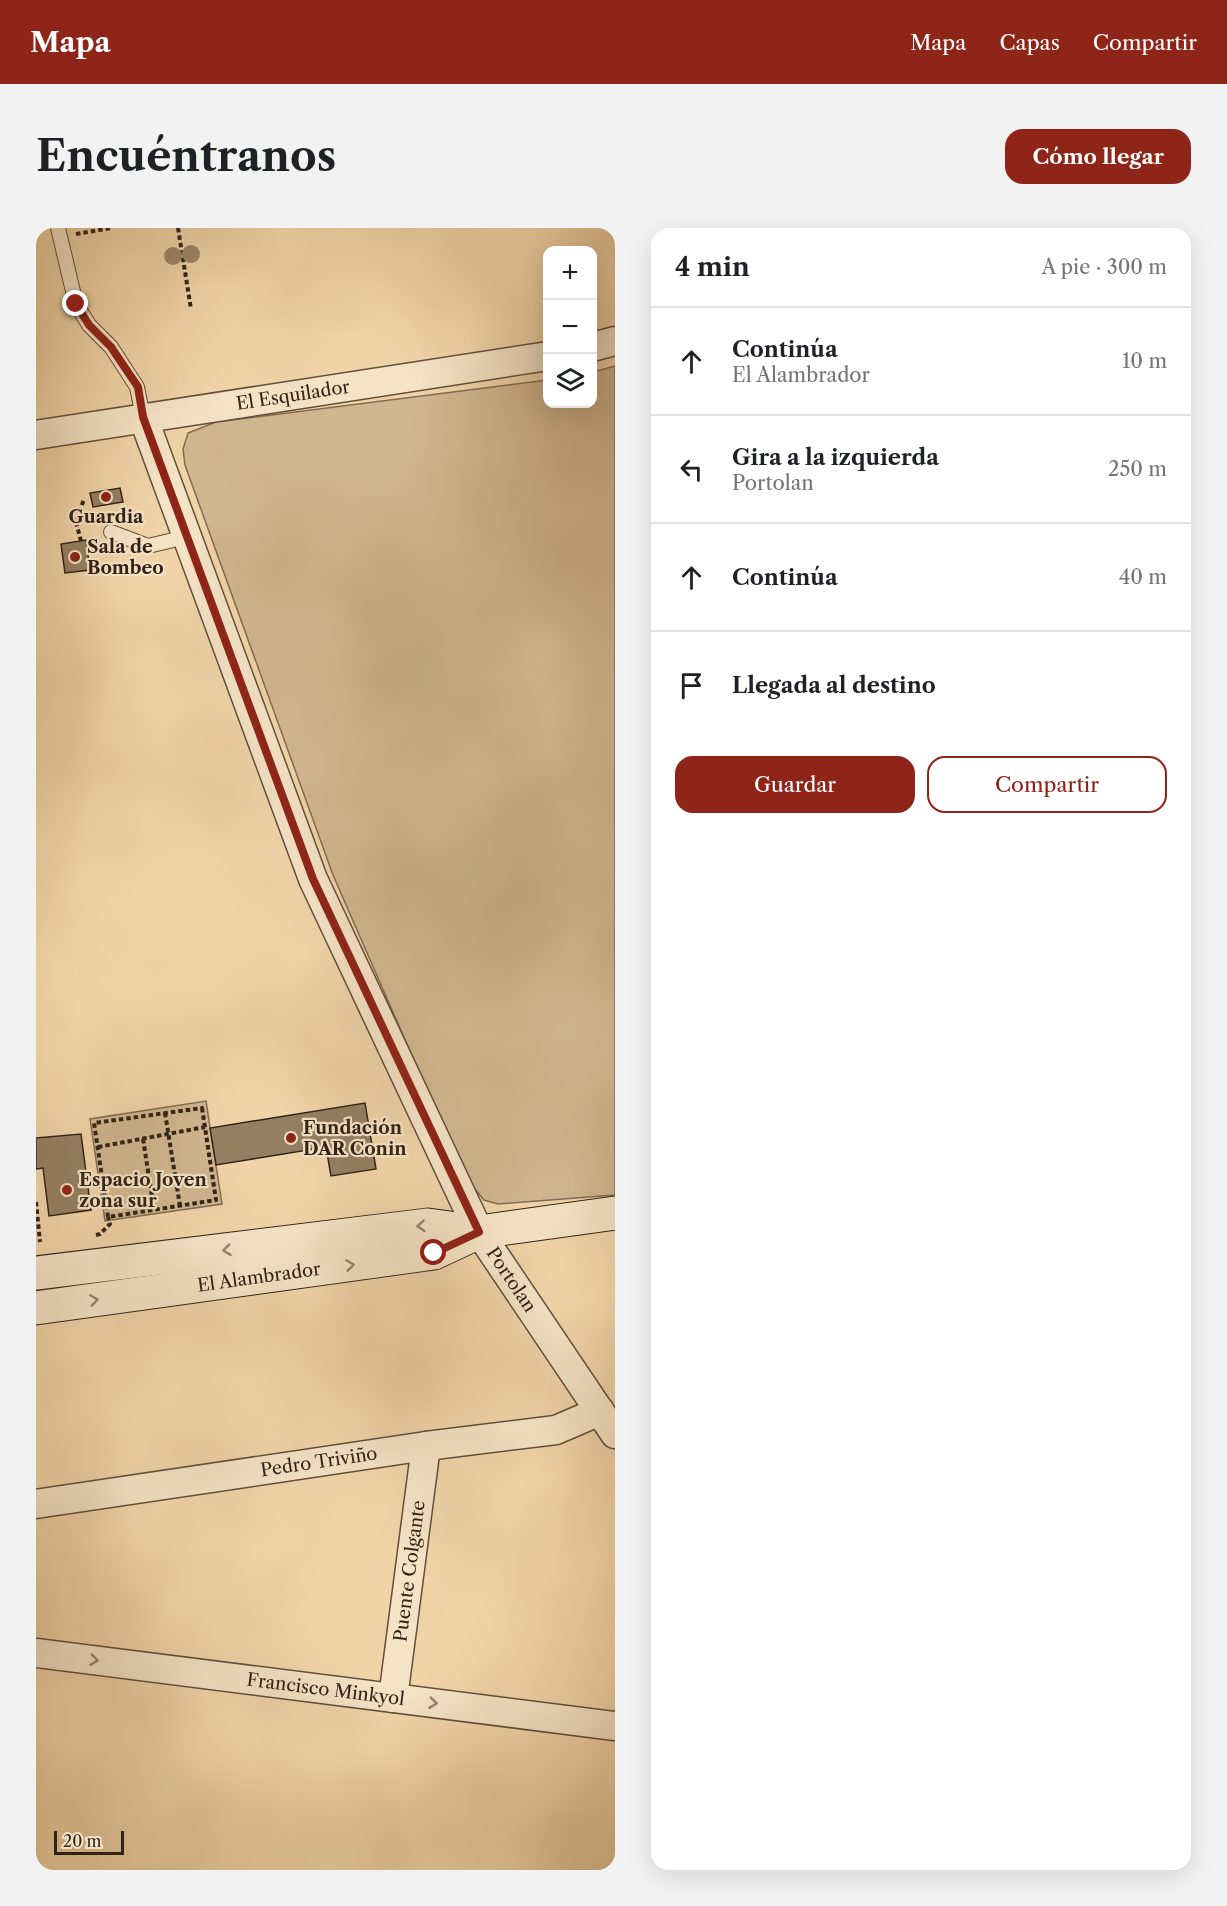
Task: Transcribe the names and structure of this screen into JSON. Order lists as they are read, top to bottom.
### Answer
{
  "streets": {
    "main road": ["El Alambrador"],
    "street": [
      "El Esquilador",
      "Portolan",
      "Pedro Triviño",
      "Puente Colgante",
      "Francisco Minkyol"
    ]
  },
  "crossings": [
    ["El Esquilador", "Portolan"],
    ["El Alambrador", "Portolan"],
    ["Portolan", "Pedro Triviño"],
    ["Pedro Triviño", "Puente Colgante"],
    ["Puente Colgante", "Francisco Minkyol"]
  ],
  "one_way": ["Francisco Minkyol"],
  "places": [
    "Guardia",
    "Sala de Bombeo",
    "Fundación DAR Conin",
    "Espacio Joven zona sur"
  ],
  "scale_bar": "20 m",
  "page": {
    "header": "Mapa",
    "nav": ["Mapa", "Capas", "Compartir"],
    "buttons": [
      "Cómo llegar",
      ["Guardar", "Compartir"]
    ],
    "title": "Encuéntranos",
    "heading": ["4 min", "A pie · 300 m"],
    "map_buttons": ["+", "−"],
    "list": [
      ["Continúa", "El Alambrador", "10 m"],
      ["Gira a la izquierda", "Portolan", "250 m"],
      ["Continúa", "40 m"],
      "Llegada al destino"
    ],
    "scale": "20 m"
  }
}
